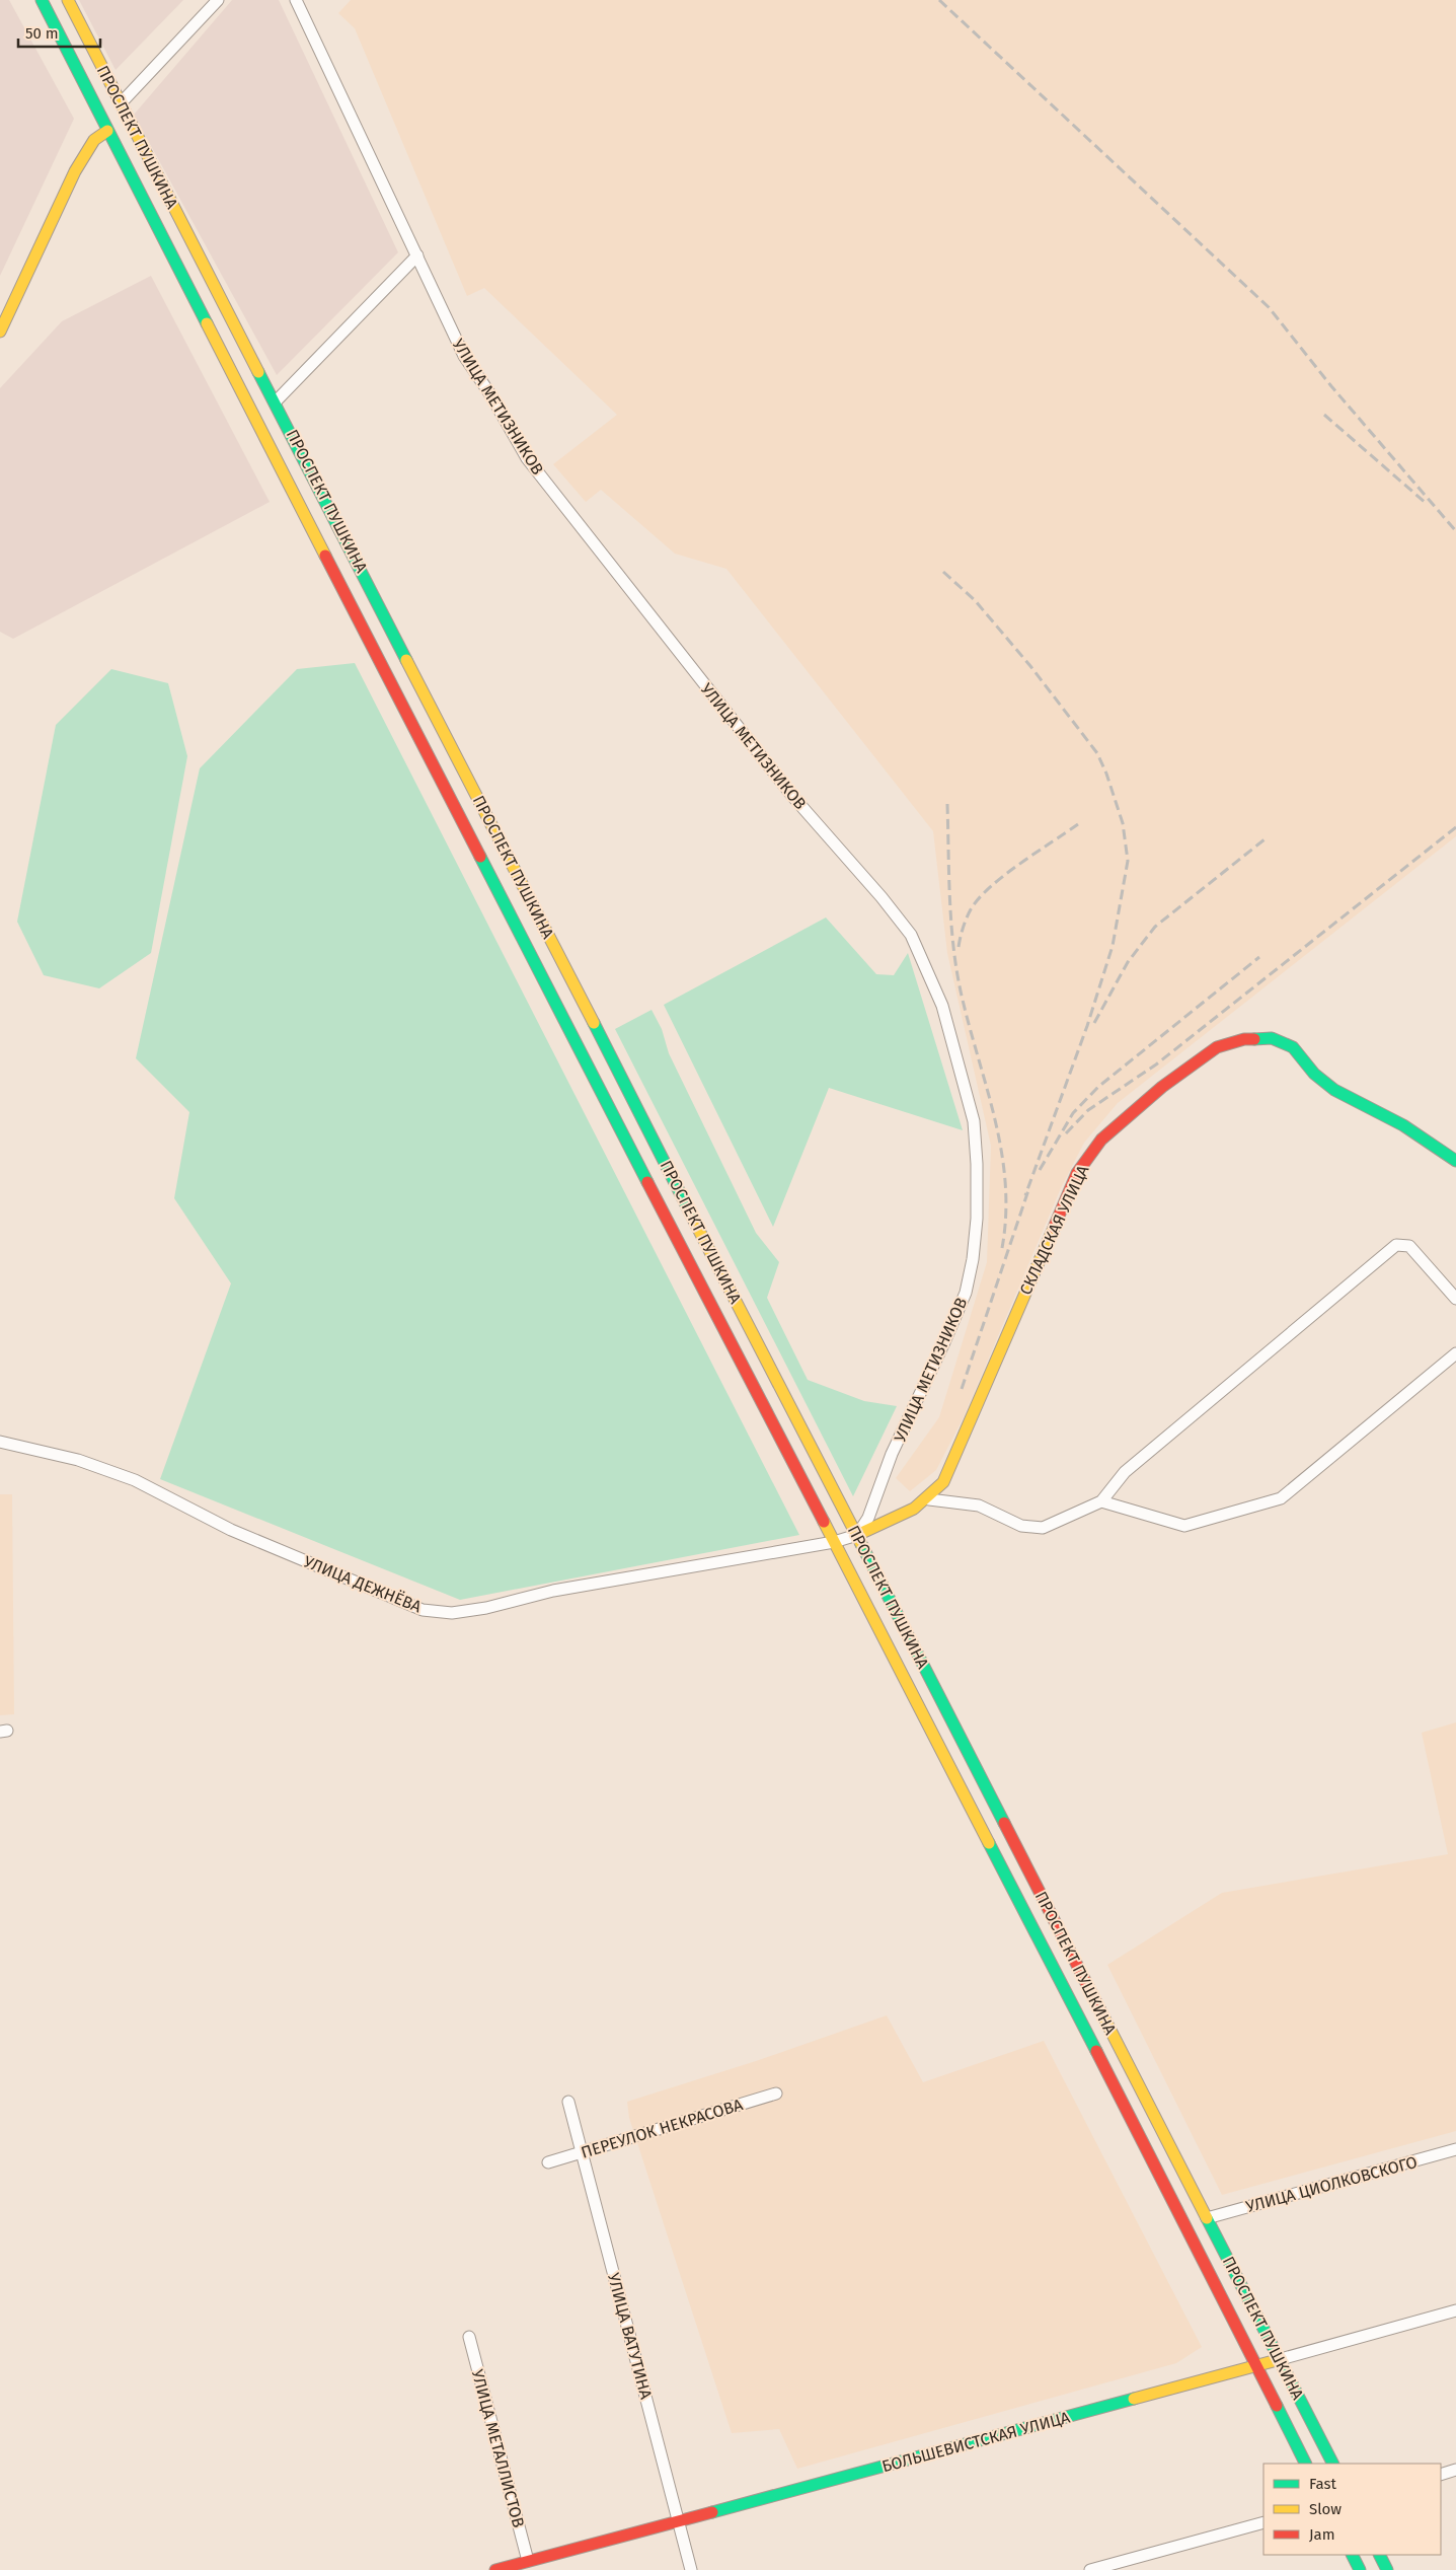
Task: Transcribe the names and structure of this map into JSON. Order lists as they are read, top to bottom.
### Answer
{
  "streets": {
    "main road": ["ПРОСПЕКТ ПУШКИНА", "СКЛАДСКАЯ УЛИЦА", "БОЛЬШЕВИСТСКАЯ УЛИЦА"],
    "street": [
      "УЛИЦА МЕТИЗНИКОВ",
      "УЛИЦА ДЕЖНЁВА",
      "ПЕРЕУЛОК НЕКРАСОВА",
      "УЛИЦА ЦИОЛКОВСКОГО",
      "УЛИЦА ВАТУТИНА",
      "УЛИЦА МЕТАЛЛИСТОВ"
    ]
  },
  "crossings": [
    ["ПРОСПЕКТ ПУШКИНА", "УЛИЦА МЕТИЗНИКОВ"],
    ["ПРОСПЕКТ ПУШКИНА", "СКЛАДСКАЯ УЛИЦА"],
    ["ПРОСПЕКТ ПУШКИНА", "УЛИЦА ДЕЖНЁВА"],
    ["ПРОСПЕКТ ПУШКИНА", "УЛИЦА ЦИОЛКОВСКОГО"],
    ["ПРОСПЕКТ ПУШКИНА", "БОЛЬШЕВИСТСКАЯ УЛИЦА"],
    ["УЛИЦА МЕТИЗНИКОВ", "СКЛАДСКАЯ УЛИЦА"],
    ["УЛИЦА МЕТИЗНИКОВ", "УЛИЦА ДЕЖНЁВА"],
    ["СКЛАДСКАЯ УЛИЦА", "УЛИЦА ДЕЖНЁВА"],
    ["ПЕРЕУЛОК НЕКРАСОВА", "УЛИЦА ВАТУТИНА"],
    ["УЛИЦА ВАТУТИНА", "БОЛЬШЕВИСТСКАЯ УЛИЦА"],
    ["БОЛЬШЕВИСТСКАЯ УЛИЦА", "УЛИЦА МЕТАЛЛИСТОВ"]
  ],
  "legend": ["Fast", "Slow", "Jam"],
  "scale_bar": "50 m"
}
